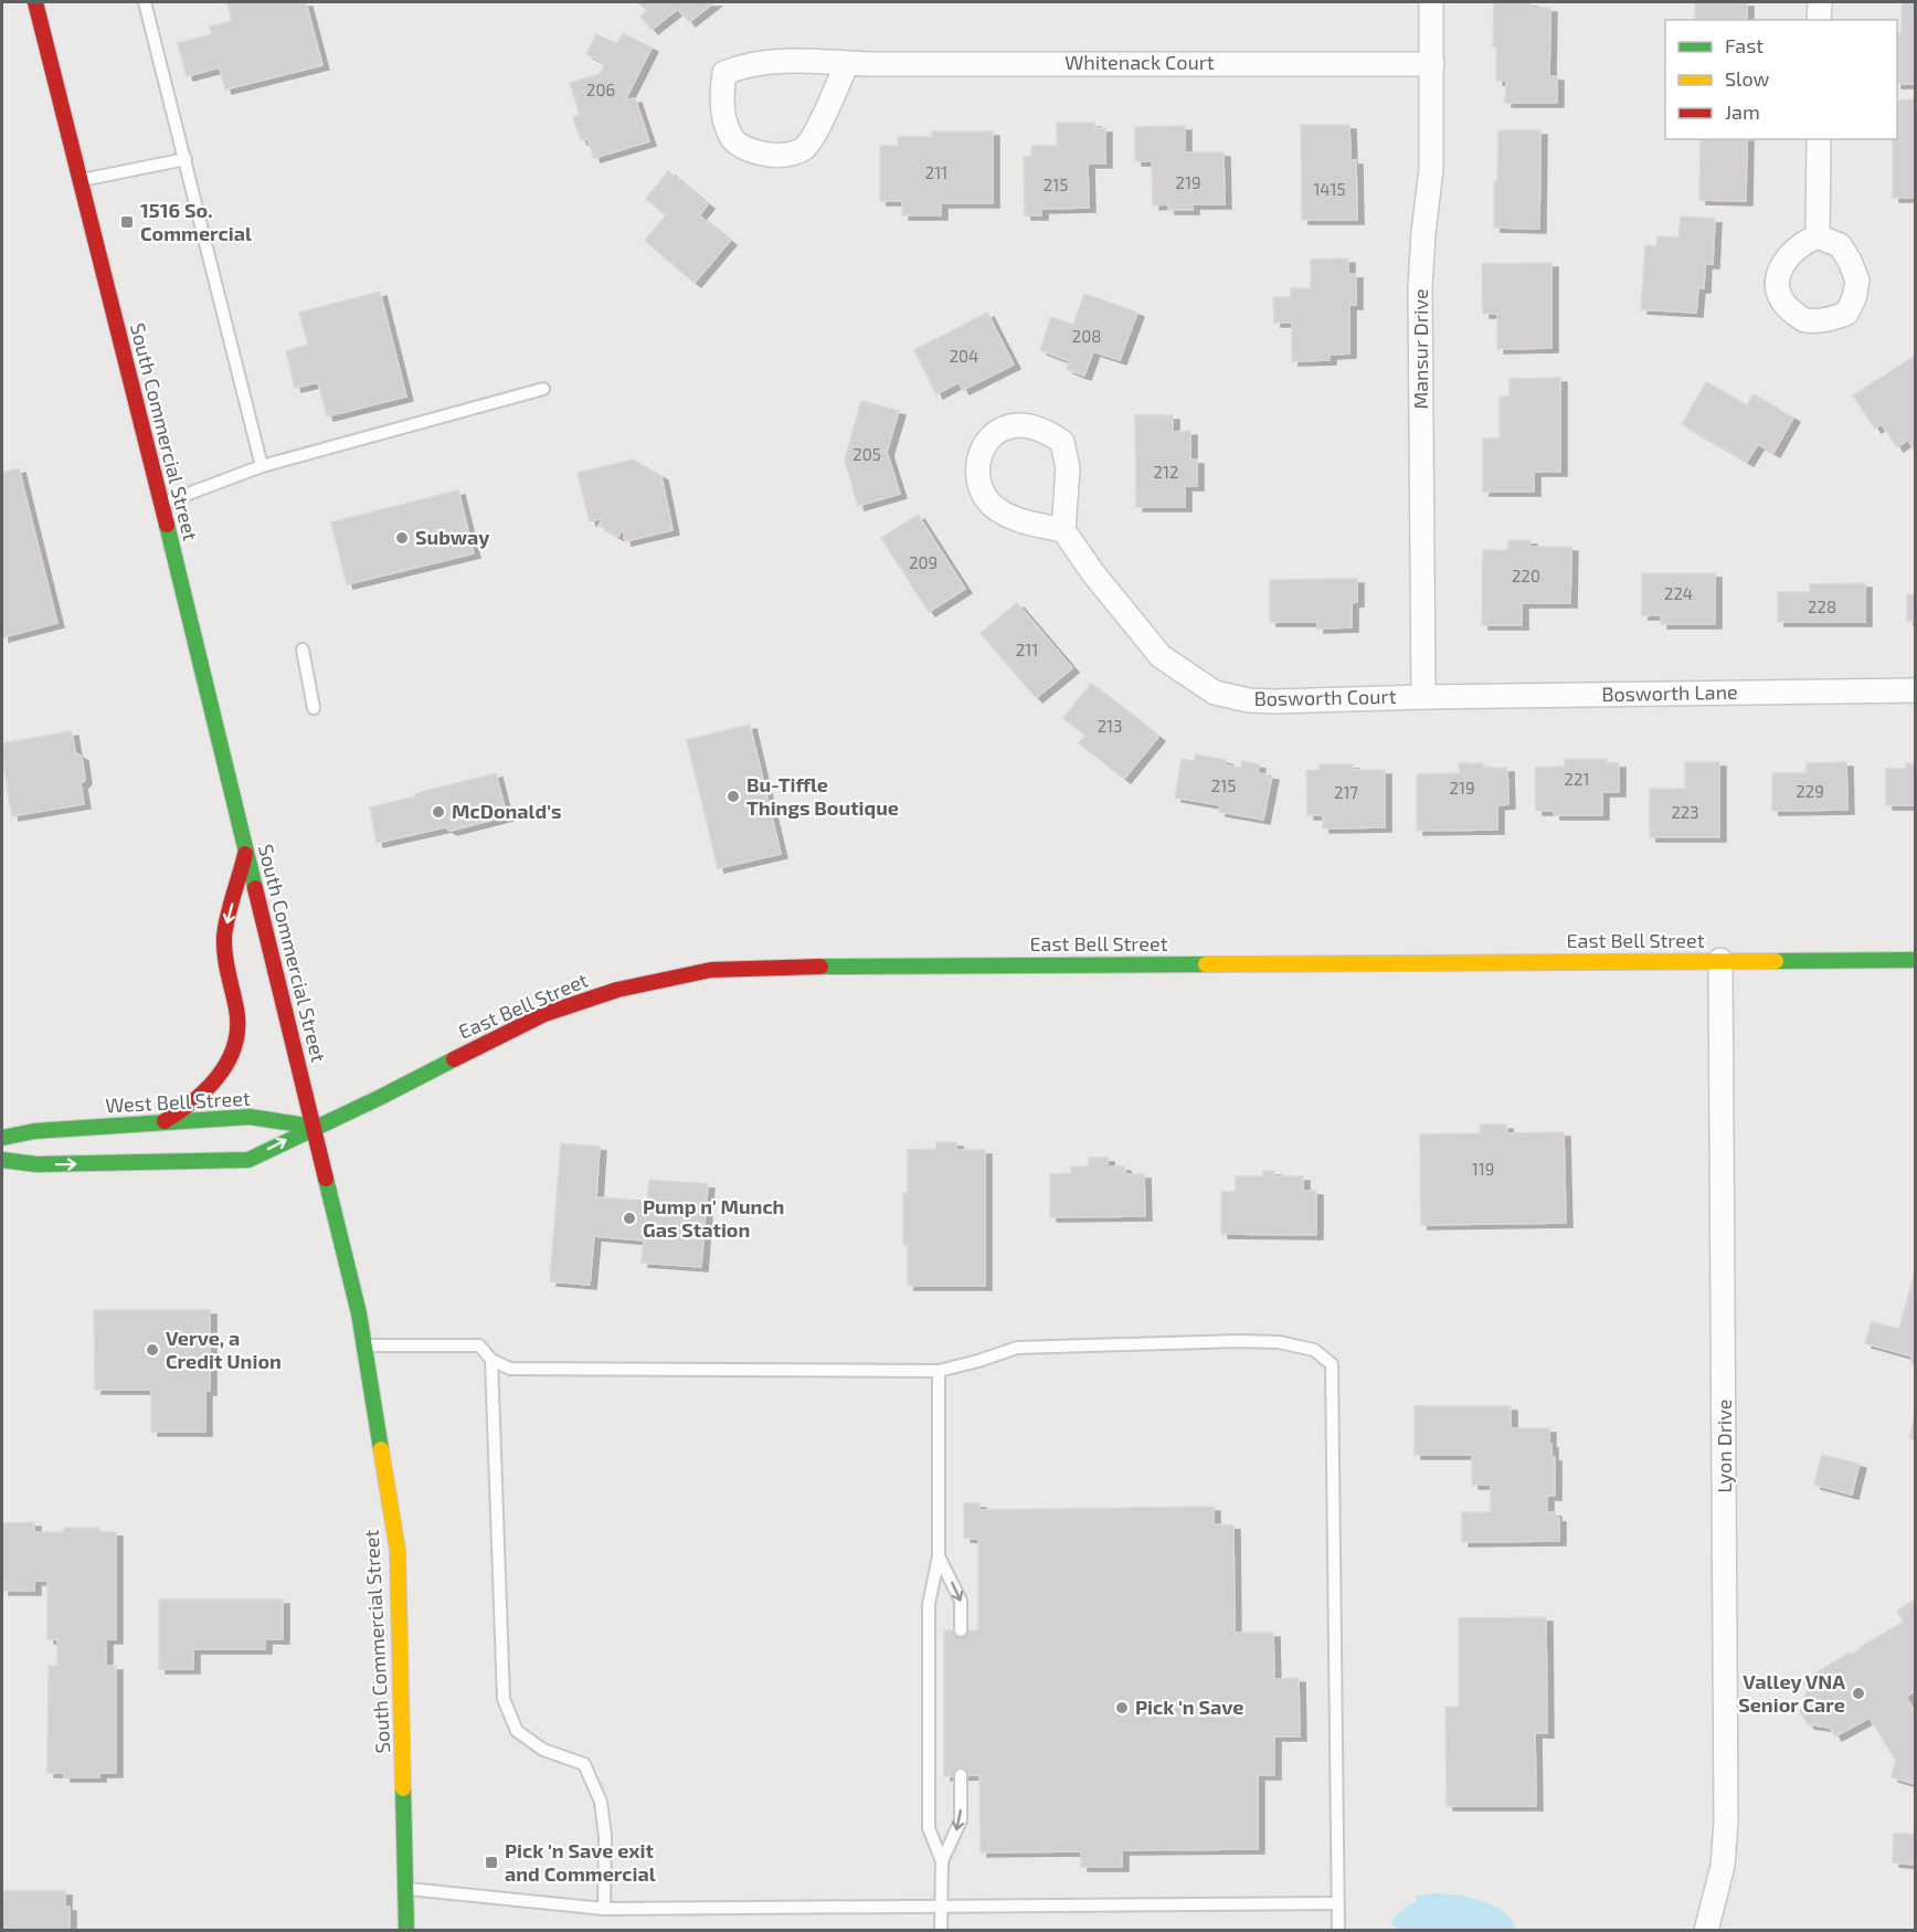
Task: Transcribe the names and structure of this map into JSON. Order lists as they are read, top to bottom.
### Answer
{
  "streets": {
    "main road": ["South Commercial Street", "East Bell Street", "West Bell Street"],
    "street": [
      "Whitenack Court",
      "Mansur Drive",
      "Bosworth Lane",
      "Bosworth Court",
      "Lyon Drive"
    ]
  },
  "crossings": [
    ["Whitenack Court", "Mansur Drive"],
    ["Mansur Drive", "Bosworth Lane"],
    ["Mansur Drive", "Bosworth Court"],
    ["South Commercial Street", "East Bell Street"],
    ["South Commercial Street", "West Bell Street"],
    ["Bosworth Lane", "Bosworth Court"],
    ["East Bell Street", "West Bell Street"],
    ["East Bell Street", "Lyon Drive"]
  ],
  "places": {
    "transit": ["1516 So. Commercial", "Pick 'n Save exit and Commercial"],
    "other": [
      "Subway",
      "Bu-Tiffle Things Boutique",
      "McDonald's",
      "Pump n' Munch Gas Station",
      "Verve, a Credit Union",
      "Valley VNA Senior Care",
      "Pick 'n Save"
    ]
  },
  "house_numbers": [
    "206",
    "211",
    "219",
    "215",
    "1415",
    "208",
    "204",
    "205",
    "212",
    "209",
    "220",
    "224",
    "228",
    "211",
    "213",
    "221",
    "215",
    "219",
    "229",
    "217",
    "223",
    "119"
  ],
  "legend": ["Fast", "Slow", "Jam"]
}
